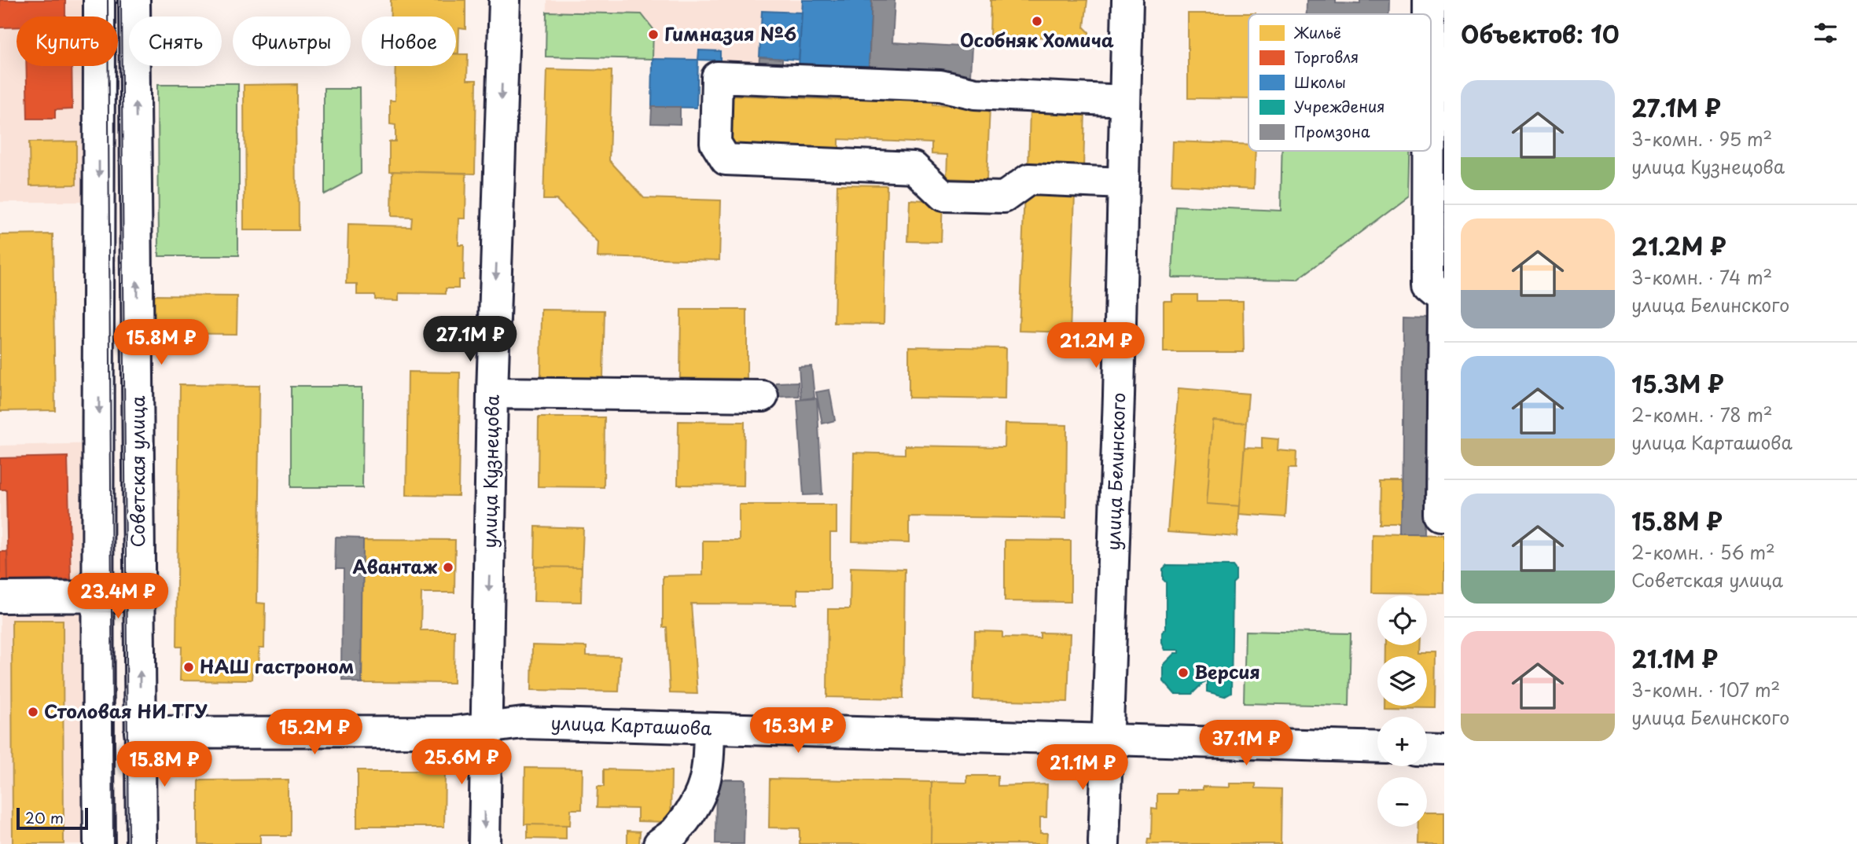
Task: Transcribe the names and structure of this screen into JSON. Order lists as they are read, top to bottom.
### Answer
{
  "streets": {
    "street": [
      "Советская улица",
      "улица Кузнецова",
      "улица Белинского",
      "улица Карташова"
    ]
  },
  "crossings": [
    ["Советская улица", "улица Карташова"],
    ["улица Кузнецова", "улица Карташова"],
    ["улица Белинского", "улица Карташова"]
  ],
  "one_way": ["улица Кузнецова"],
  "places": [
    "Особняк Хомича",
    "Гимназия №6",
    "Авантаж",
    "НАШ гастроном",
    "Версия",
    "Столовая НИ ТГУ"
  ],
  "legend": [
    "Жильё",
    "Торговля",
    "Школы",
    "Учреждения",
    "Промзона"
  ],
  "scale_bar": "20 m",
  "page": {
    "heading": "Объектов: 10",
    "chip": [
      "Купить",
      "Снять",
      "Фильтры",
      "Новое"
    ],
    "list": [
      {
        "name": "27.1M ₽",
        "note": "3-комн. · 95 m² · улица Кузнецова"
      },
      {
        "name": "21.2M ₽",
        "note": "3-комн. · 74 m² · улица Белинского"
      },
      {
        "name": "15.3M ₽",
        "note": "2-комн. · 78 m² · улица Карташова"
      },
      {
        "name": "15.8M ₽",
        "note": "2-комн. · 56 m² · Советская улица"
      },
      {
        "name": "21.1M ₽",
        "note": "3-комн. · 107 m² · улица Белинского"
      }
    ],
    "price": [
      "27.1M ₽",
      "15.8M ₽",
      "21.2M ₽",
      "23.4M ₽",
      "15.3M ₽",
      "15.2M ₽",
      "37.1M ₽",
      "25.6M ₽",
      "15.8M ₽",
      "21.1M ₽"
    ],
    "map_buttons": ["+", "−"],
    "scale": "20 m"
  }
}
